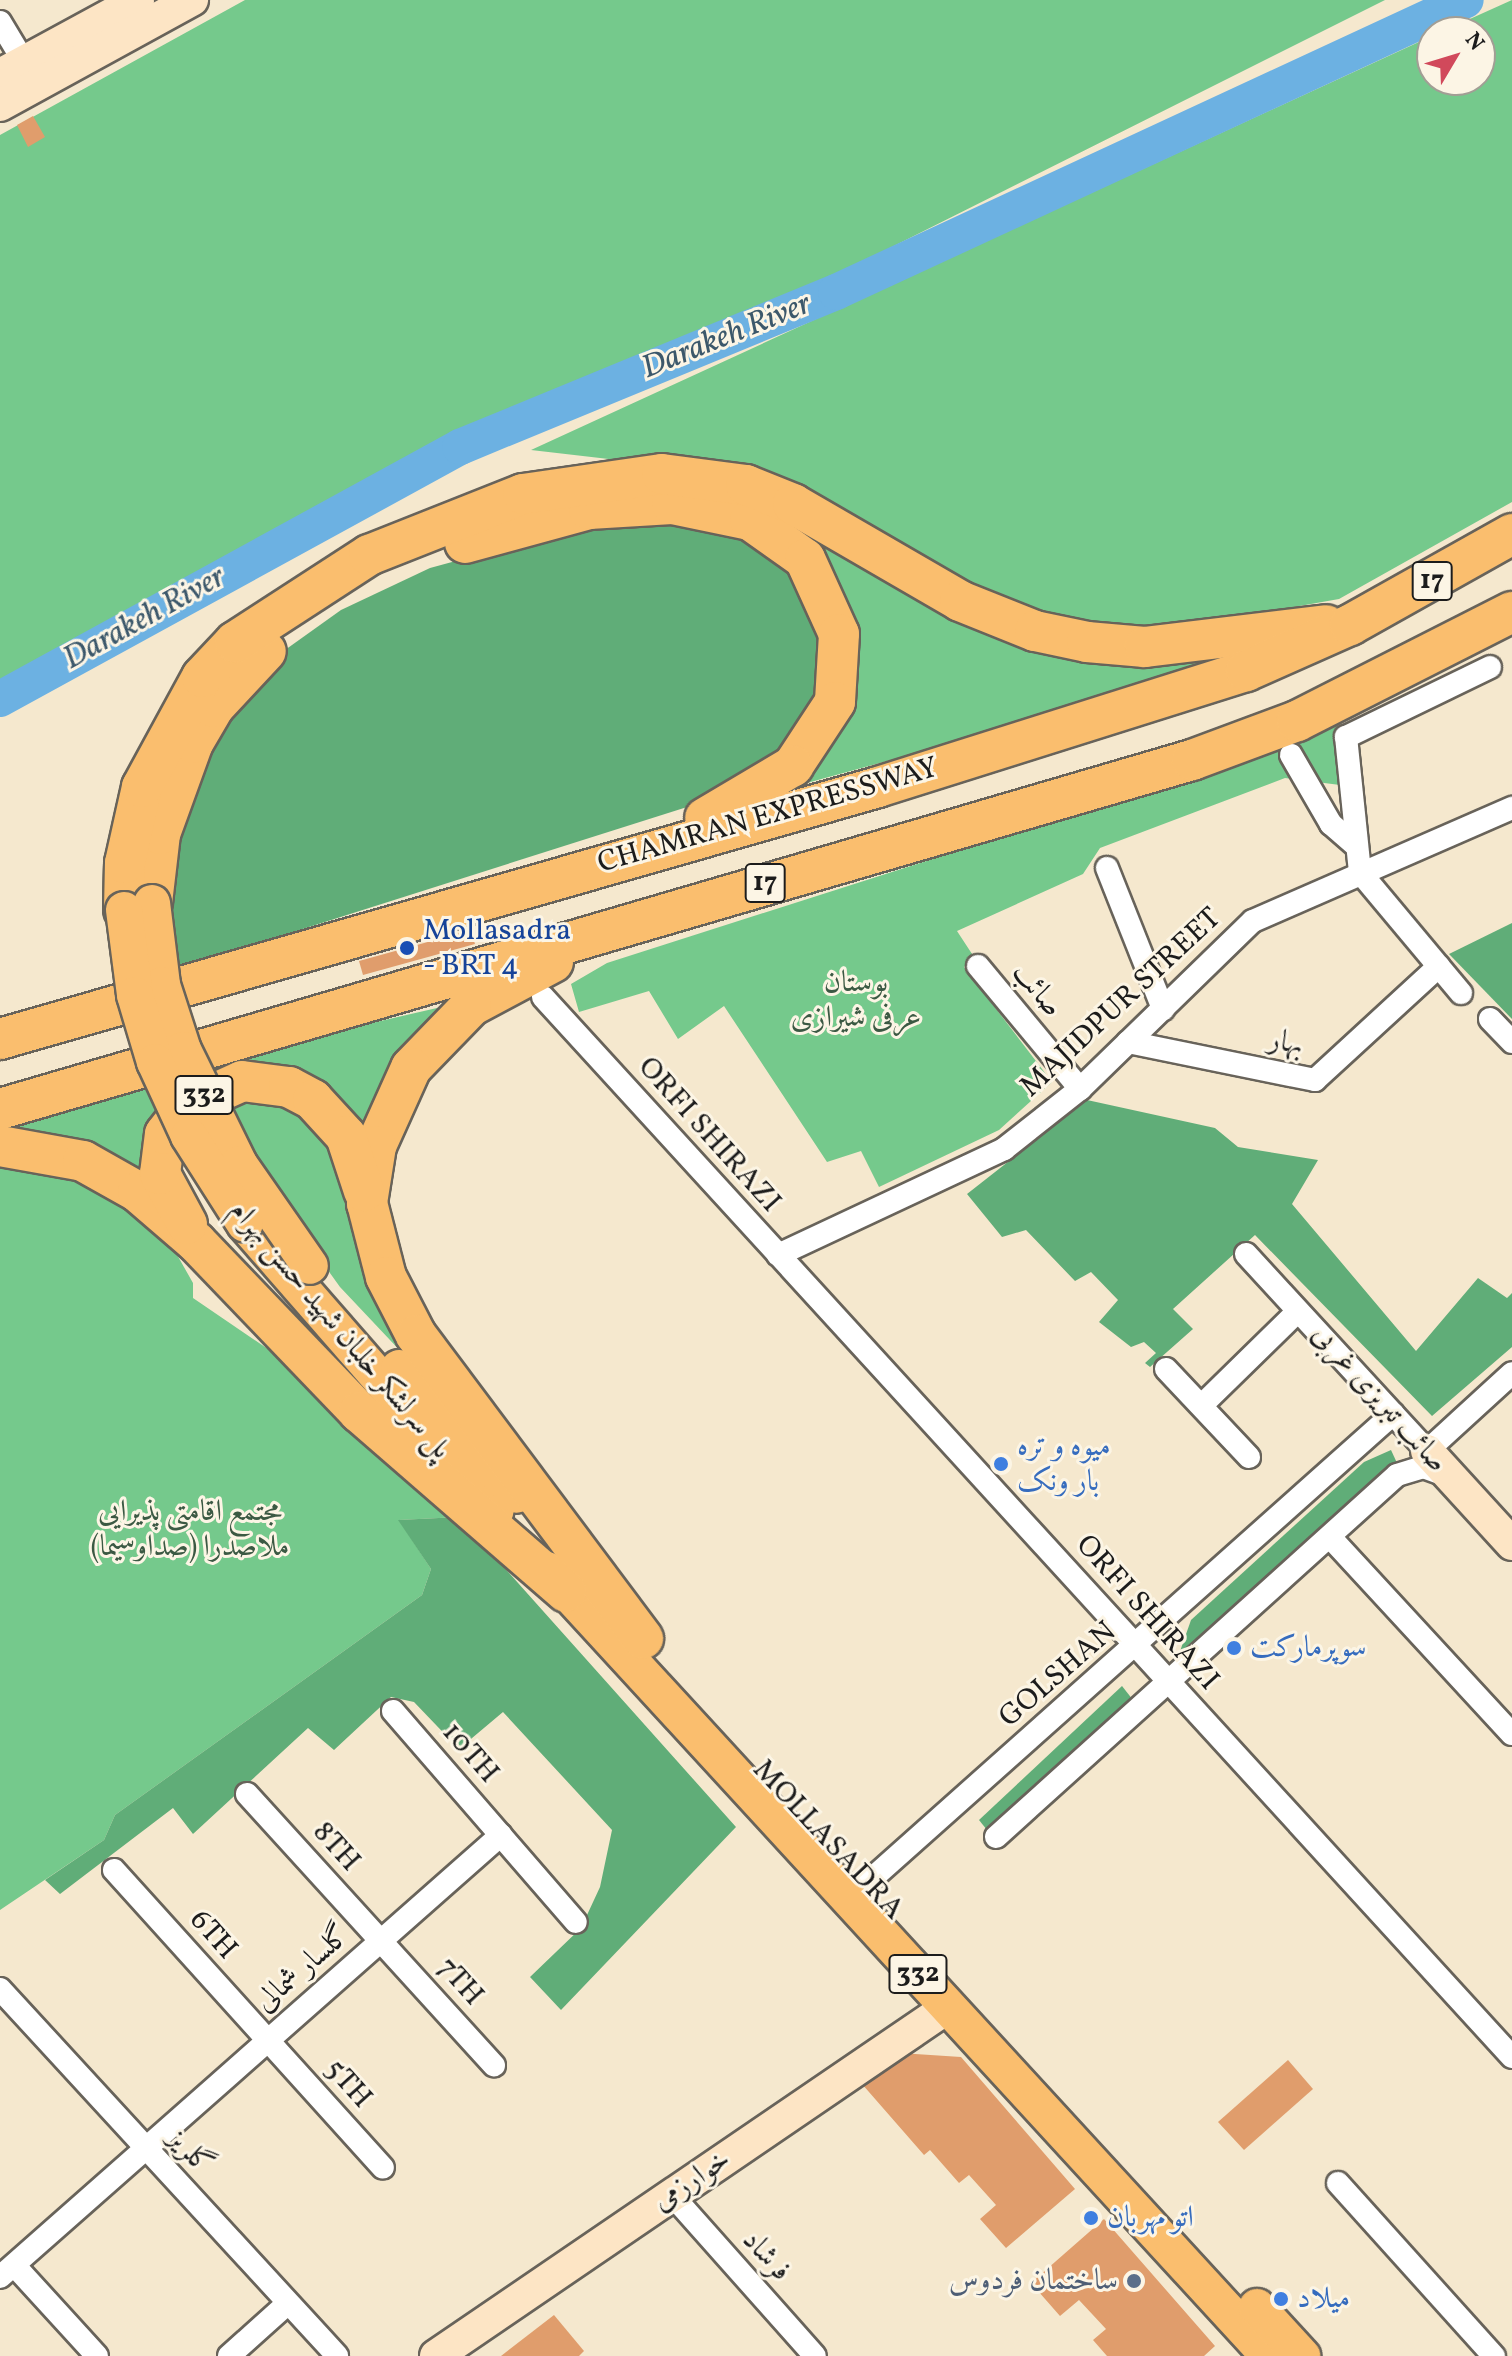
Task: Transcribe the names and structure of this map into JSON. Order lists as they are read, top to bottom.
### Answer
{
  "streets": {
    "highway": ["17", "CHAMRAN EXPRESSWAY"],
    "main road": ["332", "پل سرلشکر خلبان شهید حسن بهرام", "MOLLASADRA"],
    "street": [
      "صائب",
      "MAJIDPUR STREET",
      "بهار",
      "ORFI SHIRAZI",
      "صائب تبریزی غربی",
      "GOLSHAN",
      "10TH",
      "8TH",
      "6TH",
      "گلسار شمالی",
      "7TH",
      "5TH",
      "گلریز",
      "خوارزمی",
      "فرشاد"
    ]
  },
  "crossings": [
    ["صائب", "MAJIDPUR STREET"],
    ["MAJIDPUR STREET", "بهار"],
    ["MAJIDPUR STREET", "ORFI SHIRAZI"],
    ["ORFI SHIRAZI", "GOLSHAN"],
    ["پل سرلشکر خلبان شهید حسن بهرام", "MOLLASADRA"],
    ["صائب تبریزی غربی", "GOLSHAN"],
    ["GOLSHAN", "MOLLASADRA"],
    ["10TH", "گلسار شمالی"],
    ["MOLLASADRA", "خوارزمی"],
    ["8TH", "گلسار شمالی"],
    ["8TH", "7TH"],
    ["6TH", "گلسار شمالی"],
    ["6TH", "5TH"],
    ["گلسار شمالی", "7TH"],
    ["گلسار شمالی", "5TH"],
    ["گلسار شمالی", "گلریز"],
    ["خوارزمی", "فرشاد"]
  ],
  "water": ["Darakeh River"],
  "parks": ["بوستان عرفی شیرازی", "مجتمع اقامتی پذیرایی ملاصدرا (صداوسیما)"],
  "places": [
    "Mollasadra - BRT 4",
    "میوه و تره بار ونک",
    "سوپرمارکت",
    "اتو مهربان",
    "ساختمان فردوس",
    "میلاد"
  ],
  "north": "top right"
}
